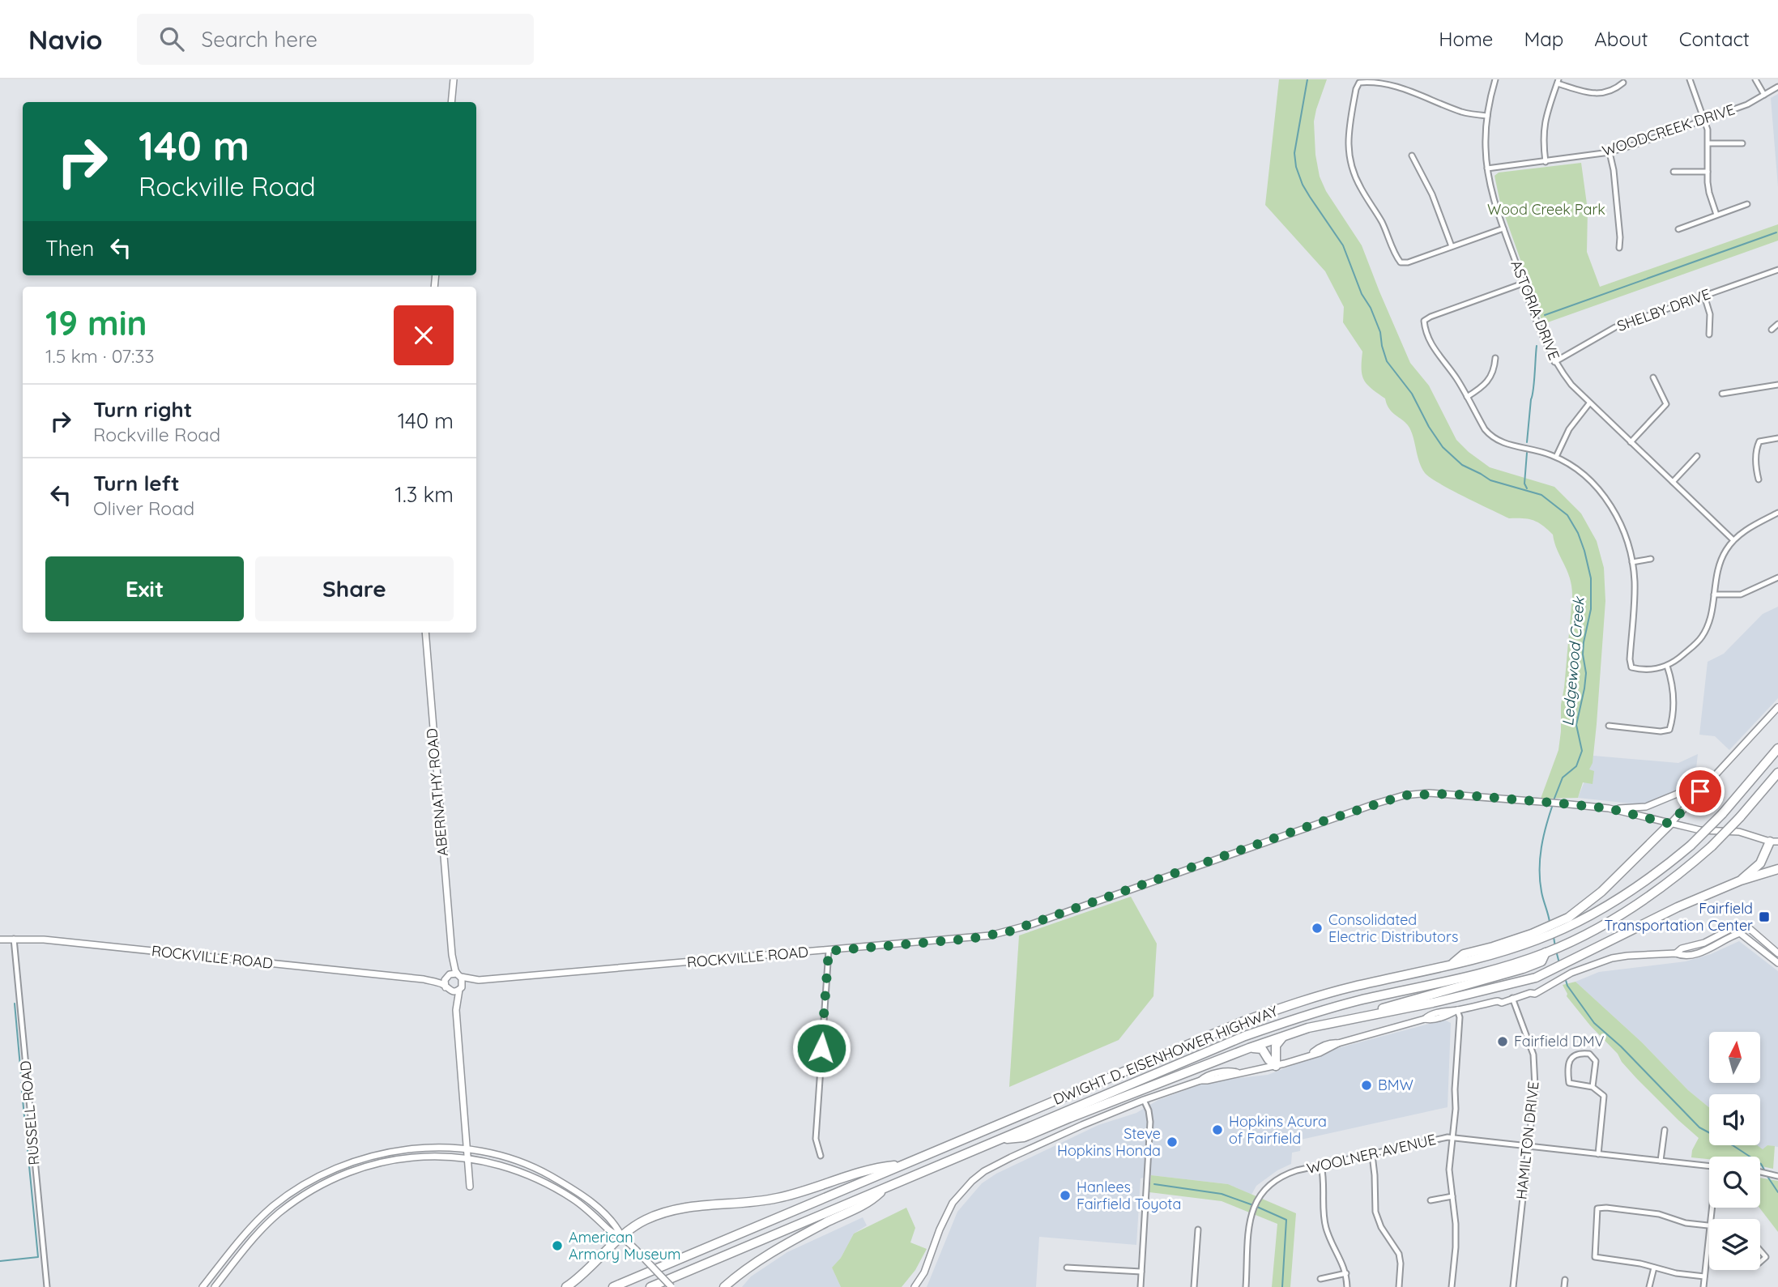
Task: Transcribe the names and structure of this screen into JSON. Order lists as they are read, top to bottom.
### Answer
{
  "streets": {
    "highway": ["DWIGHT D. EISENHOWER HIGHWAY"],
    "main road": ["ABERNATHY ROAD", "ROCKVILLE ROAD"],
    "street": [
      "WOODCREEK DRIVE",
      "ASTORIA DRIVE",
      "SHELBY DRIVE",
      "RUSSELL ROAD",
      "HAMILTON DRIVE",
      "WOOLNER AVENUE"
    ]
  },
  "crossings": [
    ["WOODCREEK DRIVE", "ASTORIA DRIVE"],
    ["ASTORIA DRIVE", "SHELBY DRIVE"],
    ["ABERNATHY ROAD", "ROCKVILLE ROAD"],
    ["ROCKVILLE ROAD", "RUSSELL ROAD"],
    ["HAMILTON DRIVE", "WOOLNER AVENUE"]
  ],
  "water": ["Ledgewood Creek"],
  "parks": ["Wood Creek Park"],
  "places": {
    "transit": ["Fairfield Transportation Center"],
    "other": [
      "Consolidated Electric Distributors",
      "Fairfield DMV",
      "BMW",
      "Hopkins Acura of Fairfield",
      "Steve Hopkins Honda",
      "Hanlees Fairfield Toyota",
      "American Armory Museum"
    ]
  },
  "north": "top",
  "page": {
    "header": "Navio",
    "search": "Search here",
    "nav": [
      "Home",
      "Map",
      "About",
      "Contact"
    ],
    "turn": ["140 m", "Rockville Road"],
    "then": "Then",
    "heading": ["19 min", "1.5 km · 07:33"],
    "list": [
      {
        "name": "Turn right",
        "note": "Rockville Road",
        "value": "140 m"
      },
      {
        "name": "Turn left",
        "note": "Oliver Road",
        "value": "1.3 km"
      }
    ],
    "buttons": ["Exit", "Share"]
  }
}
